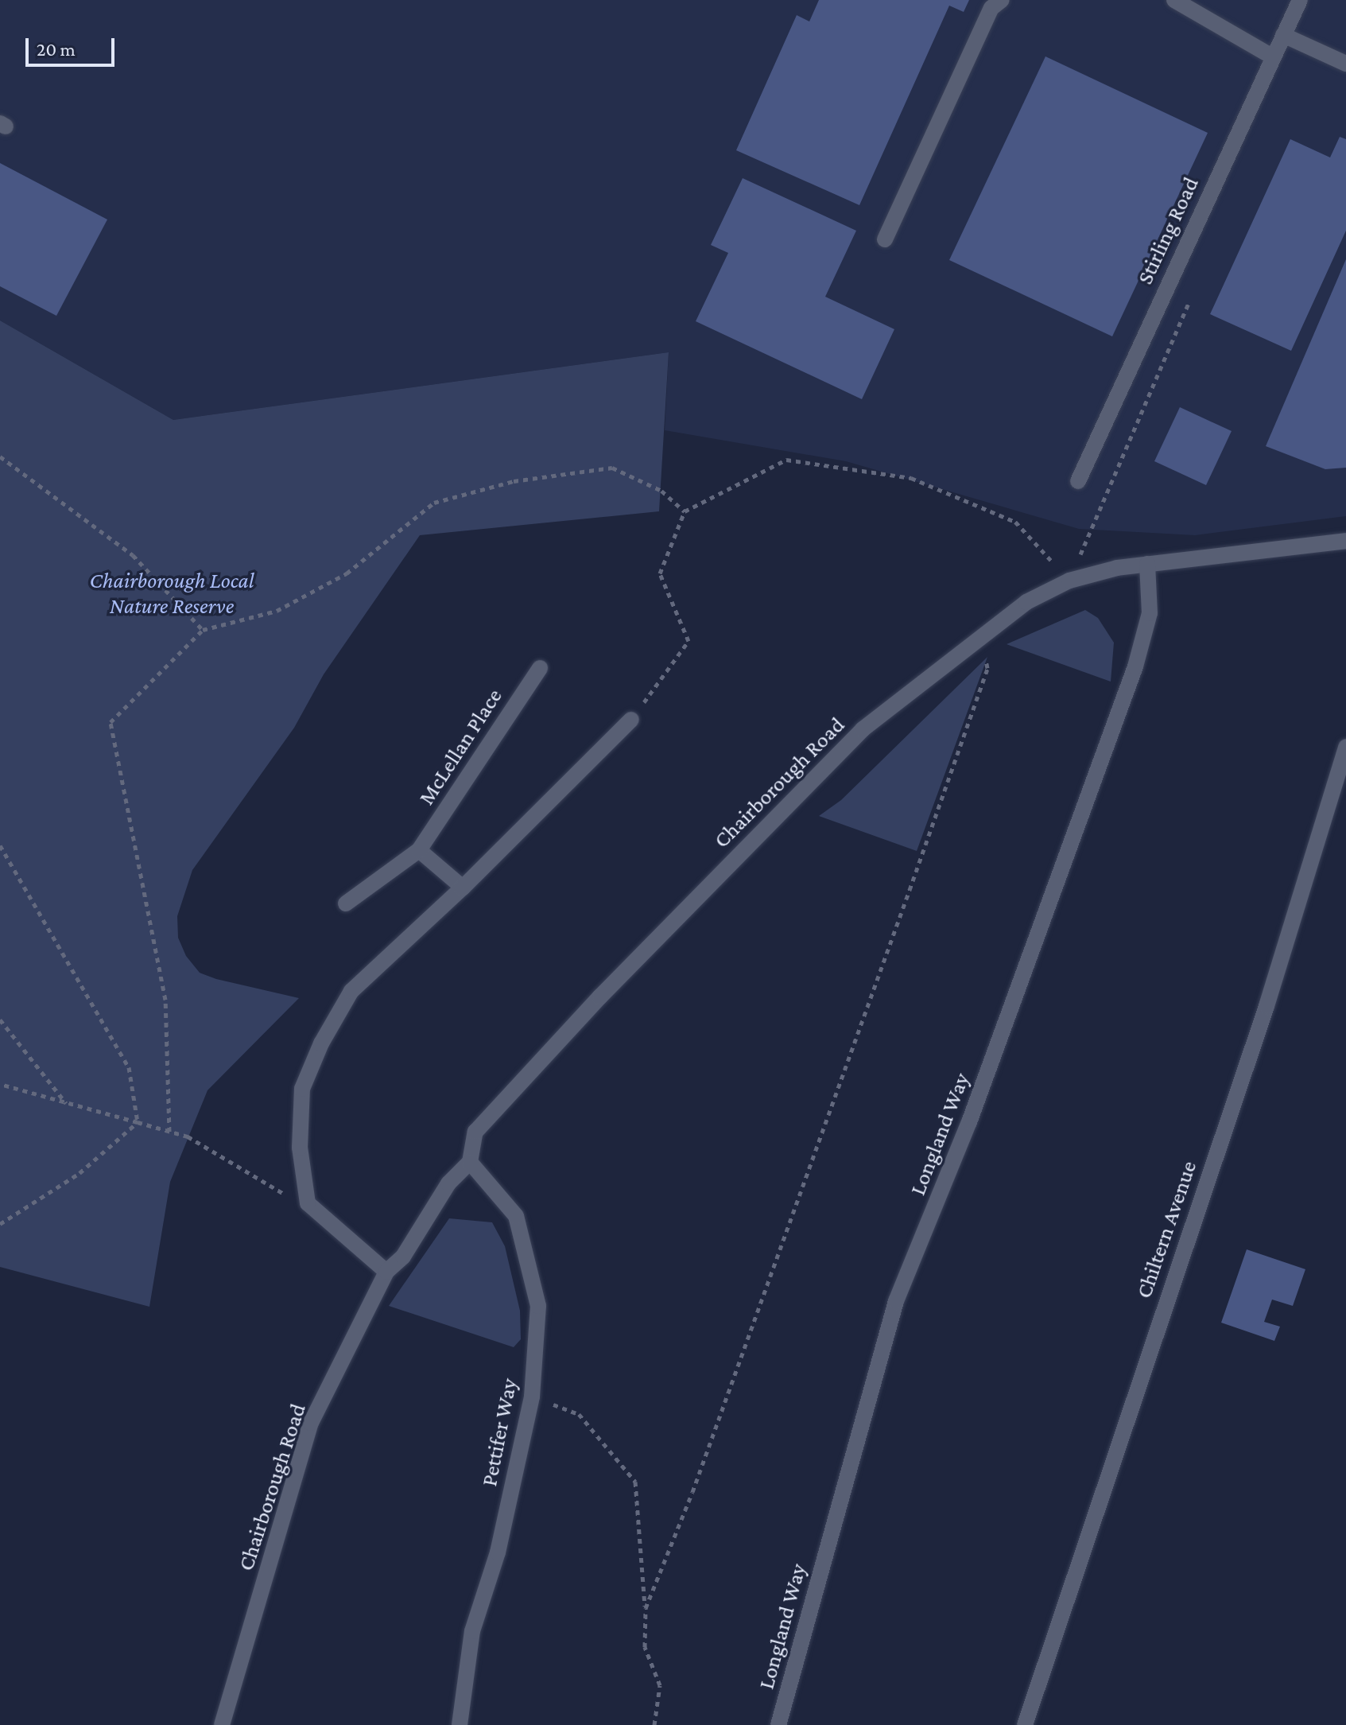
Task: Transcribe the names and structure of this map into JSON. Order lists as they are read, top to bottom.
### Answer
{
  "streets": {
    "street": [
      "Stirling Road",
      "McLellan Place",
      "Chairborough Road",
      "Longland Way",
      "Chiltern Avenue",
      "Pettifer Way"
    ]
  },
  "crossings": [
    ["Chairborough Road", "Longland Way"],
    ["Chairborough Road", "Pettifer Way"]
  ],
  "parks": ["Chairborough Local Nature Reserve"],
  "scale_bar": "20 m"
}
